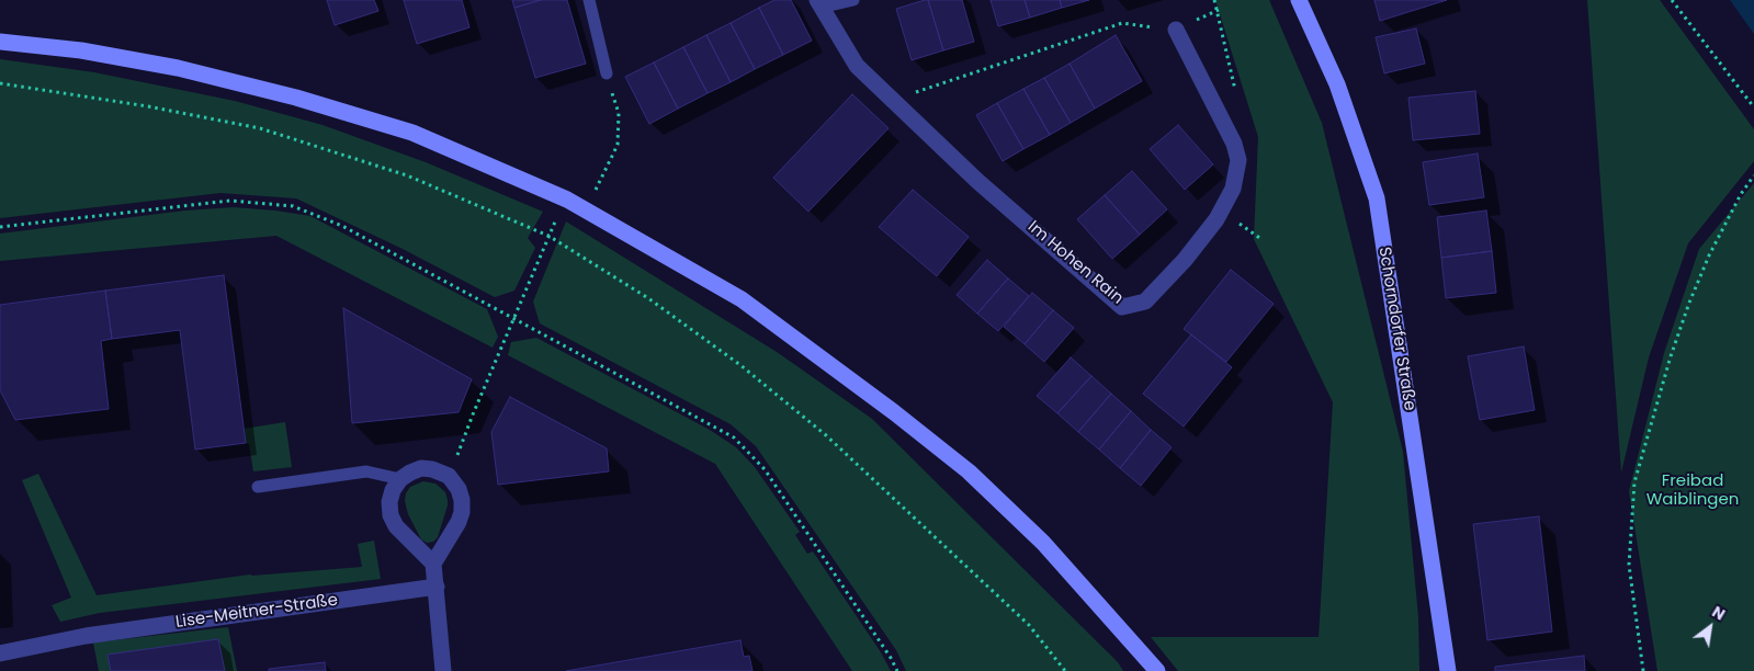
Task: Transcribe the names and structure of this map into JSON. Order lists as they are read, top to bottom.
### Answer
{
  "streets": {
    "main road": ["Schorndorfer Straße"],
    "street": ["Im Hohen Rain", "Lise-Meitner-Straße"]
  },
  "parks": ["Freibad Waiblingen"],
  "north": "top right"
}
